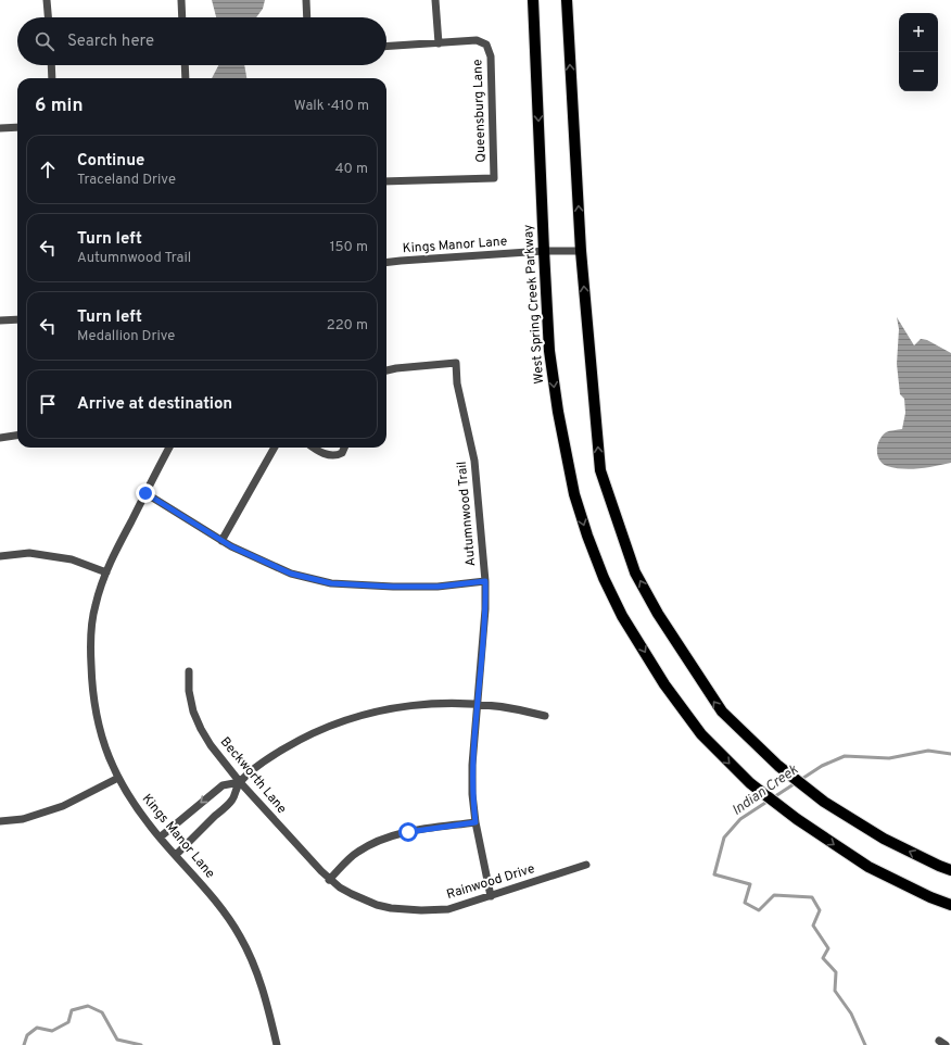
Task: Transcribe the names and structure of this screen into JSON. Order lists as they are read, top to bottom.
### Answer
{
  "streets": {
    "main road": ["West Spring Creek Parkway"],
    "street": [
      "Queensburg Lane",
      "Kings Manor Lane",
      "Autumnwood Trail",
      "Beckworth Lane",
      "Rainwood Drive"
    ]
  },
  "crossings": [
    ["Kings Manor Lane", "West Spring Creek Parkway"],
    ["Autumnwood Trail", "Rainwood Drive"],
    ["Beckworth Lane", "Rainwood Drive"]
  ],
  "water": ["Indian Creek"],
  "page": {
    "map_buttons": ["+", "−"],
    "search": "Search here",
    "heading": ["6 min", "Walk · 410 m"],
    "list": [
      ["Continue", "Traceland Drive", "40 m"],
      ["Turn left", "Autumnwood Trail", "150 m"],
      ["Turn left", "Medallion Drive", "220 m"],
      "Arrive at destination"
    ]
  }
}
